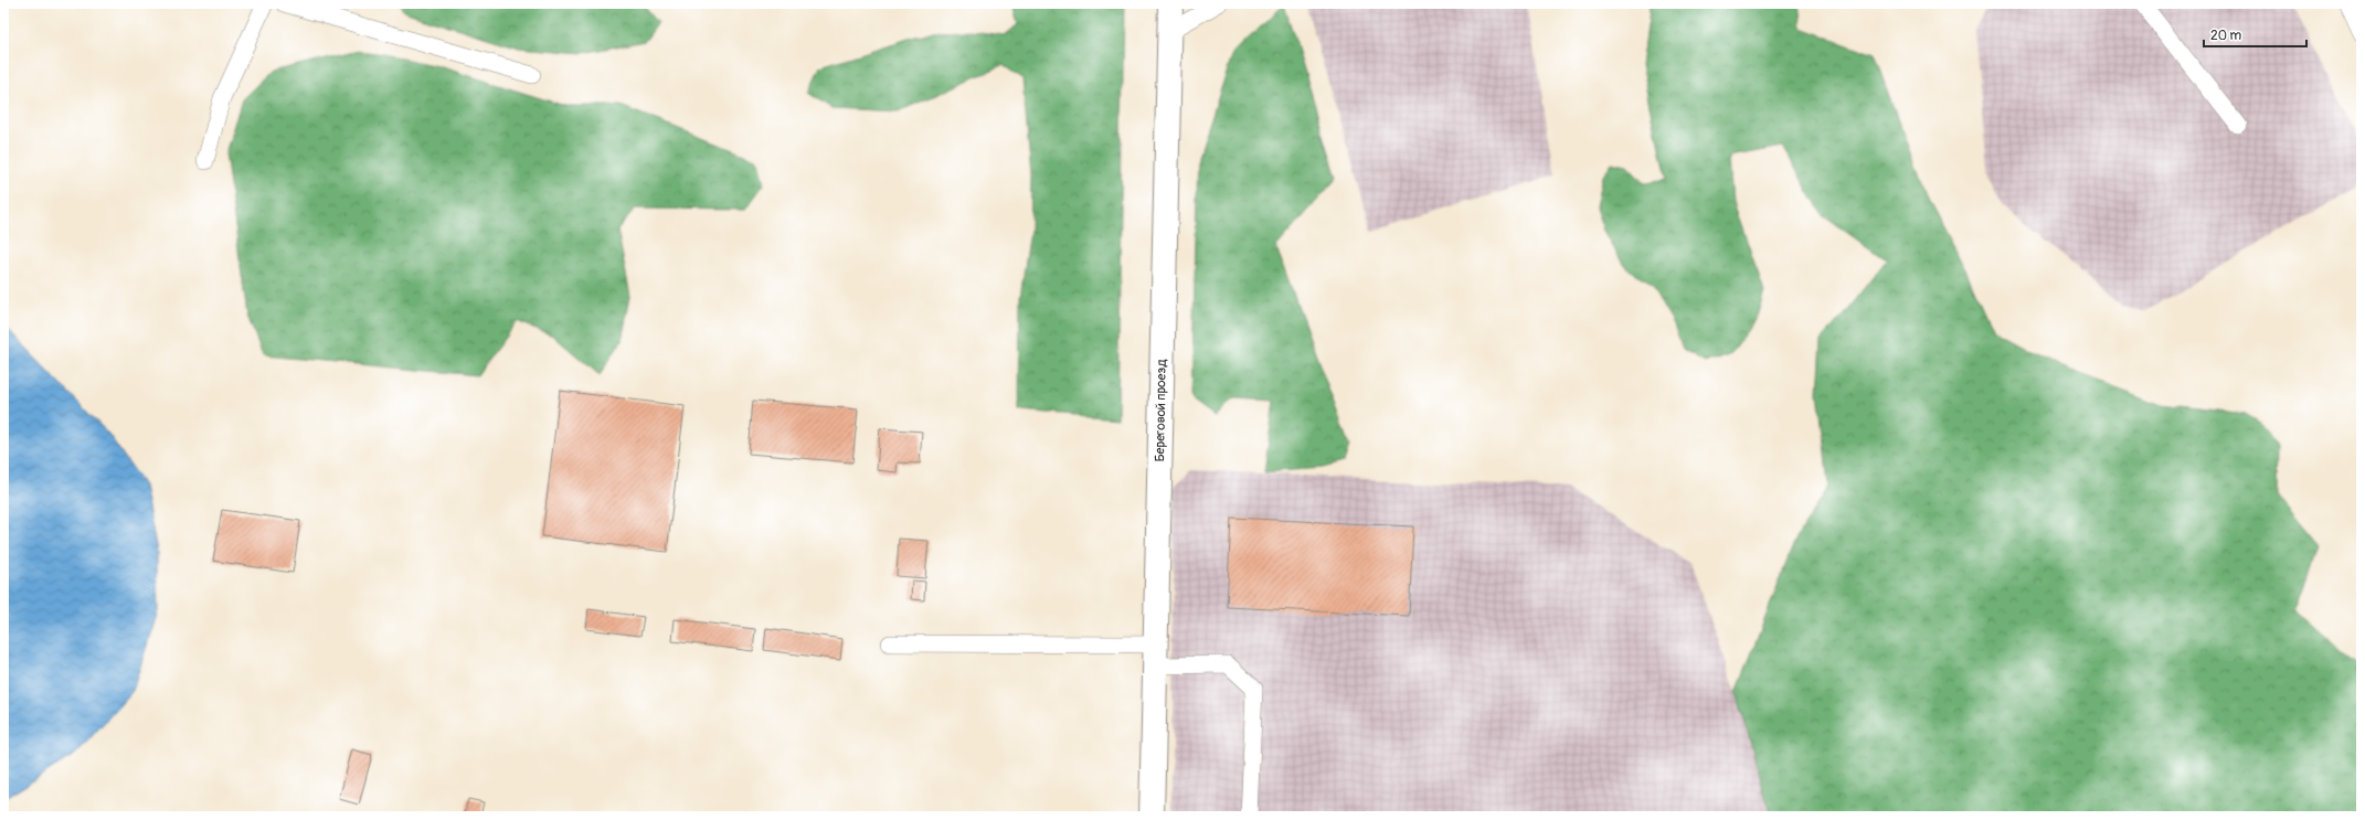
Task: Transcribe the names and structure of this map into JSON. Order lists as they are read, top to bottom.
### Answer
{
  "streets": {
    "street": ["Береговой проезд"]
  },
  "scale_bar": "20 m"
}
